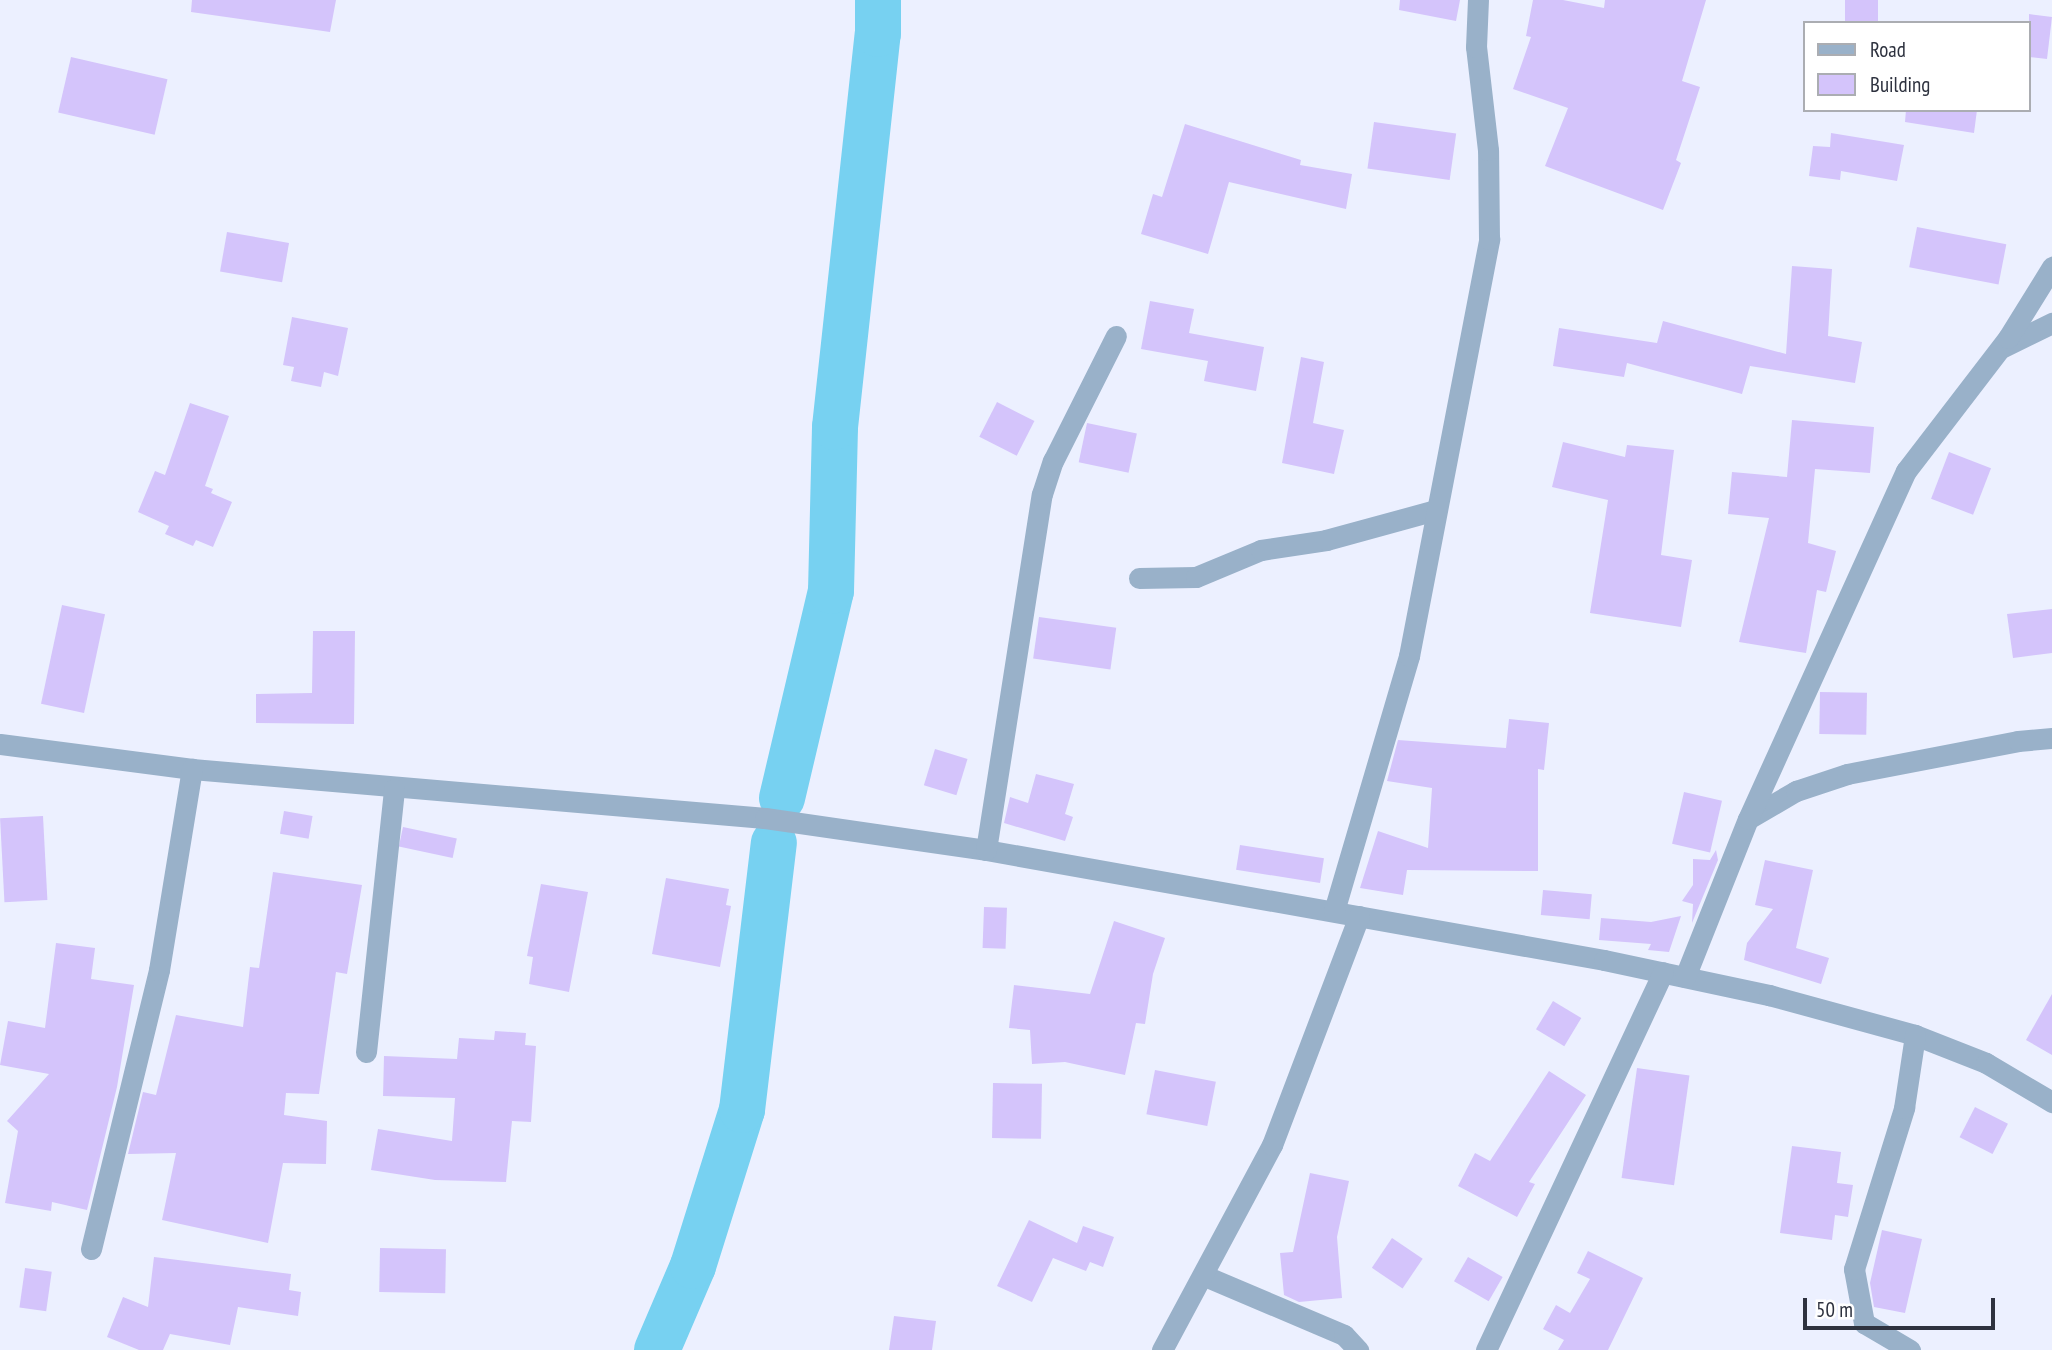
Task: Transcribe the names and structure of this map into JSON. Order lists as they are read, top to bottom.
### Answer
{
  "legend": ["Road", "Building"],
  "scale_bar": "50 m"
}
